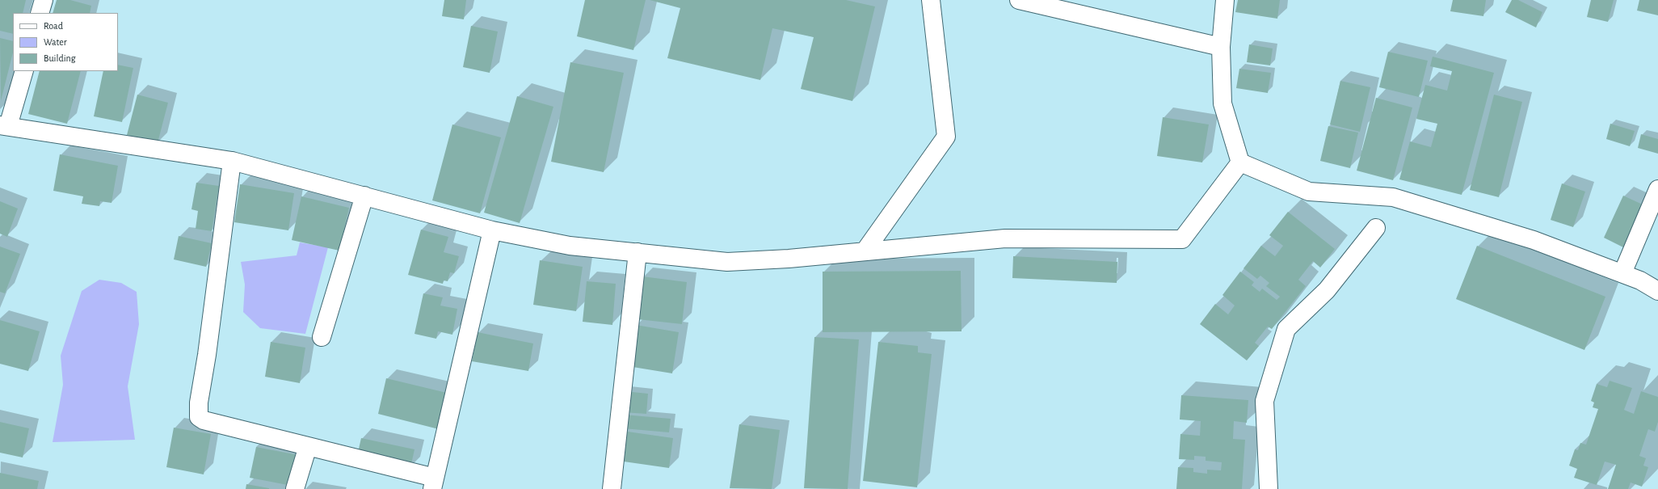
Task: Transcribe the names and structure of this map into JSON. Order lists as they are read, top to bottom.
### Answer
{
  "legend": ["Road", "Water", "Building"]
}
